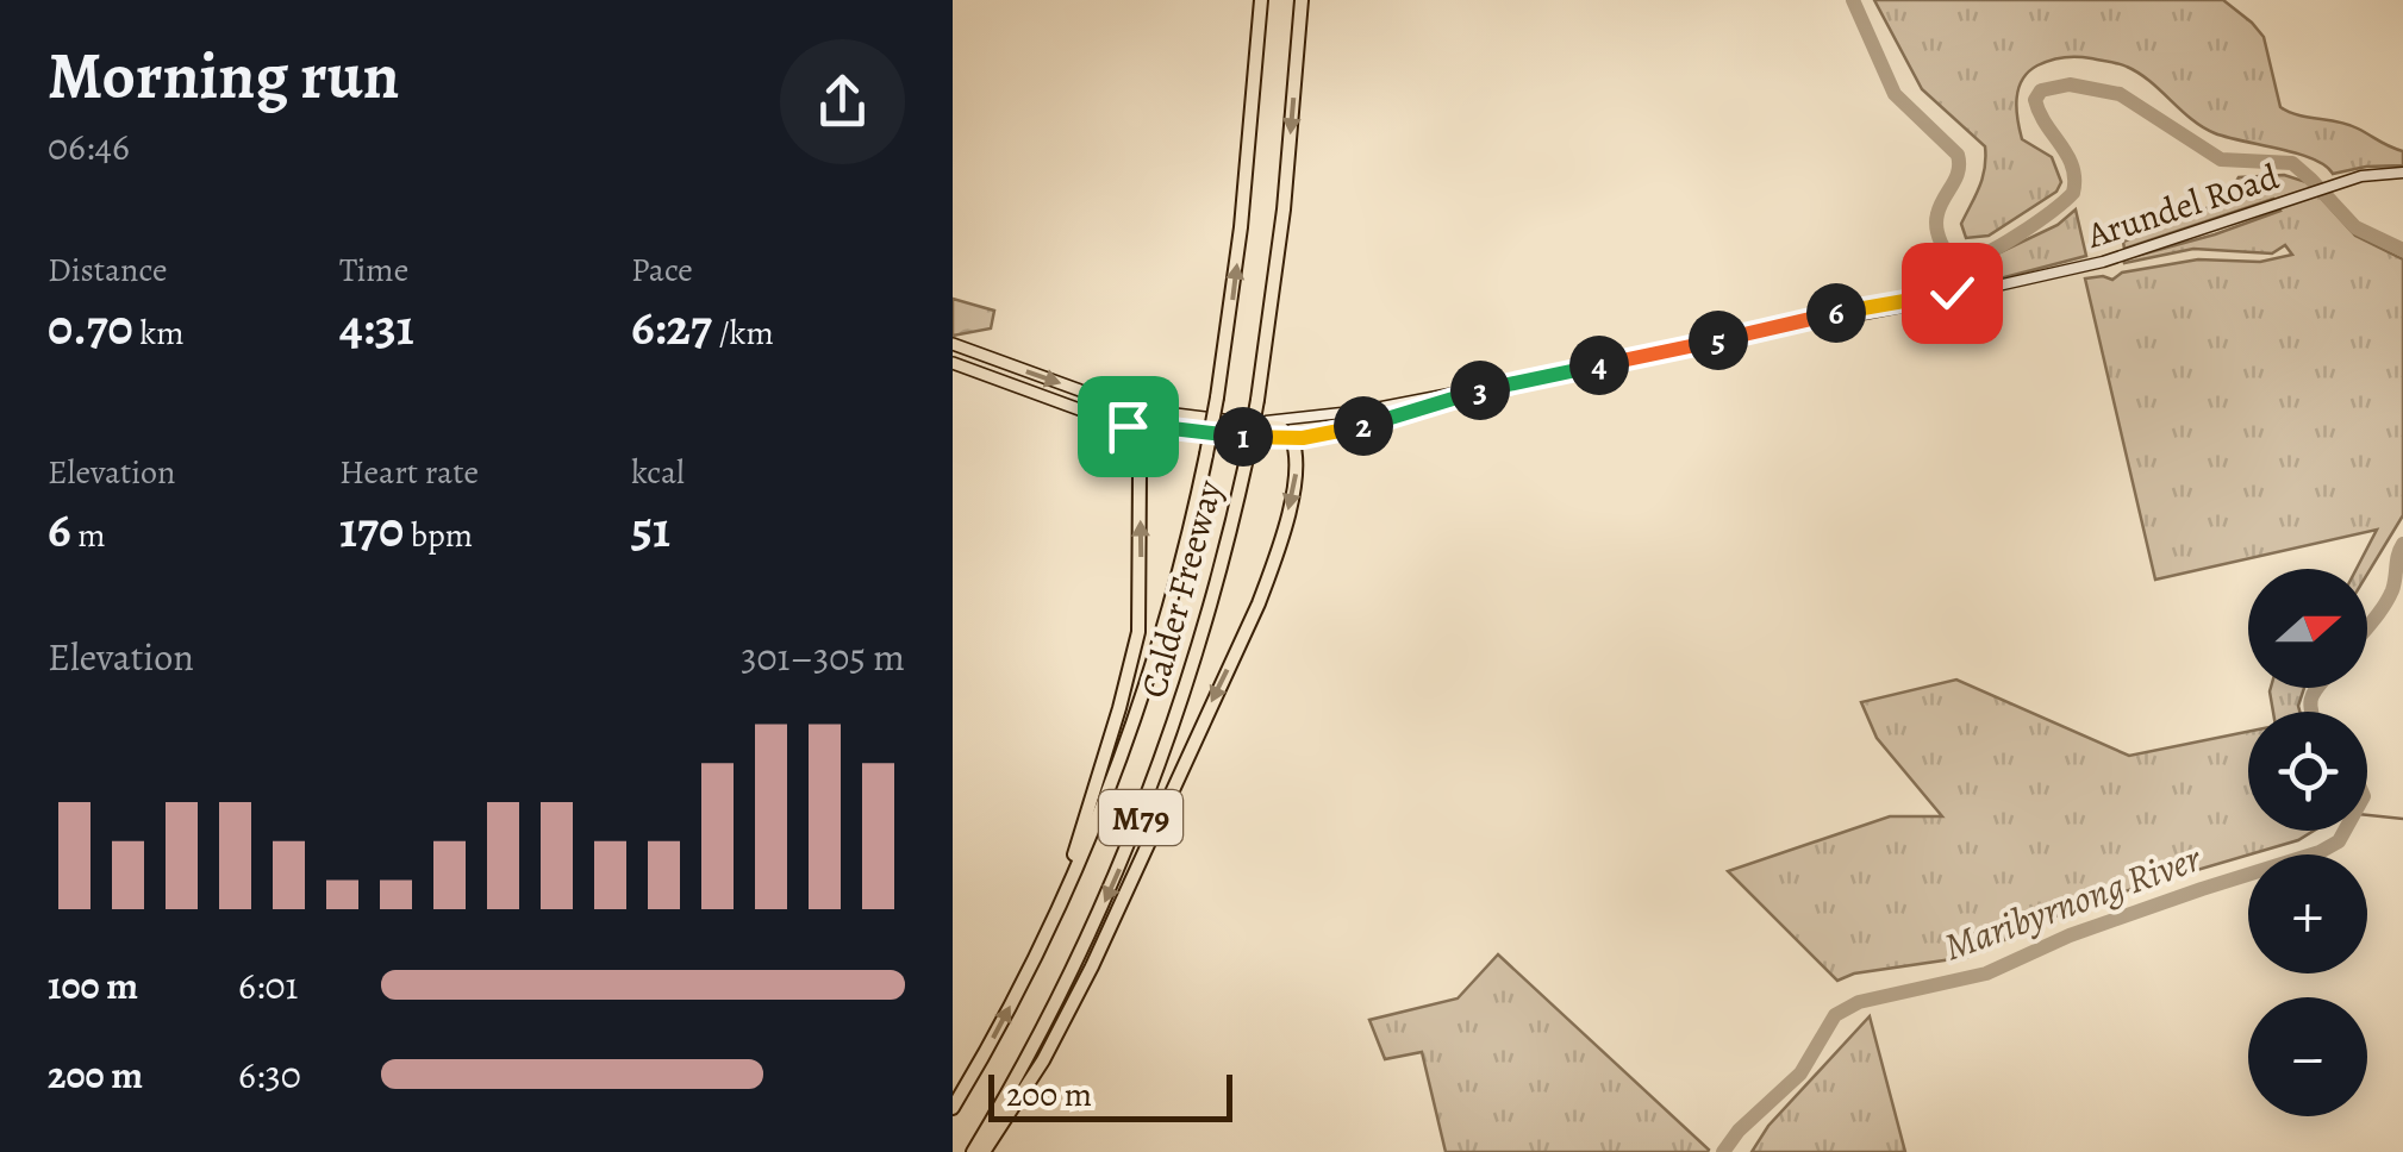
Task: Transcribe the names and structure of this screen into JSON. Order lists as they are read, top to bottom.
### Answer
{
  "streets": {
    "highway": ["Calder Freeway", "M79"],
    "street": ["Arundel Road"]
  },
  "water": ["Maribyrnong River"],
  "scale_bar": "200 m",
  "north": "right",
  "page": {
    "heading": ["Morning run", "06:46"],
    "stats": [
      ["Distance", "0.70 km"],
      ["Time", "4:31"],
      ["Pace", "6:27 /km"],
      ["Elevation", "6 m"],
      ["Heart rate", "170 bpm"],
      ["kcal", "51"]
    ],
    "pins": [
      "6",
      "5",
      "4",
      "3",
      "2",
      "1"
    ],
    "map_buttons": ["+", "−"],
    "chart": ["Elevation", "301–305 m"],
    "list": [
      {
        "name": "100 m",
        "note": "6:01"
      },
      {
        "name": "200 m",
        "note": "6:30"
      }
    ],
    "scale": "200 m"
  }
}
